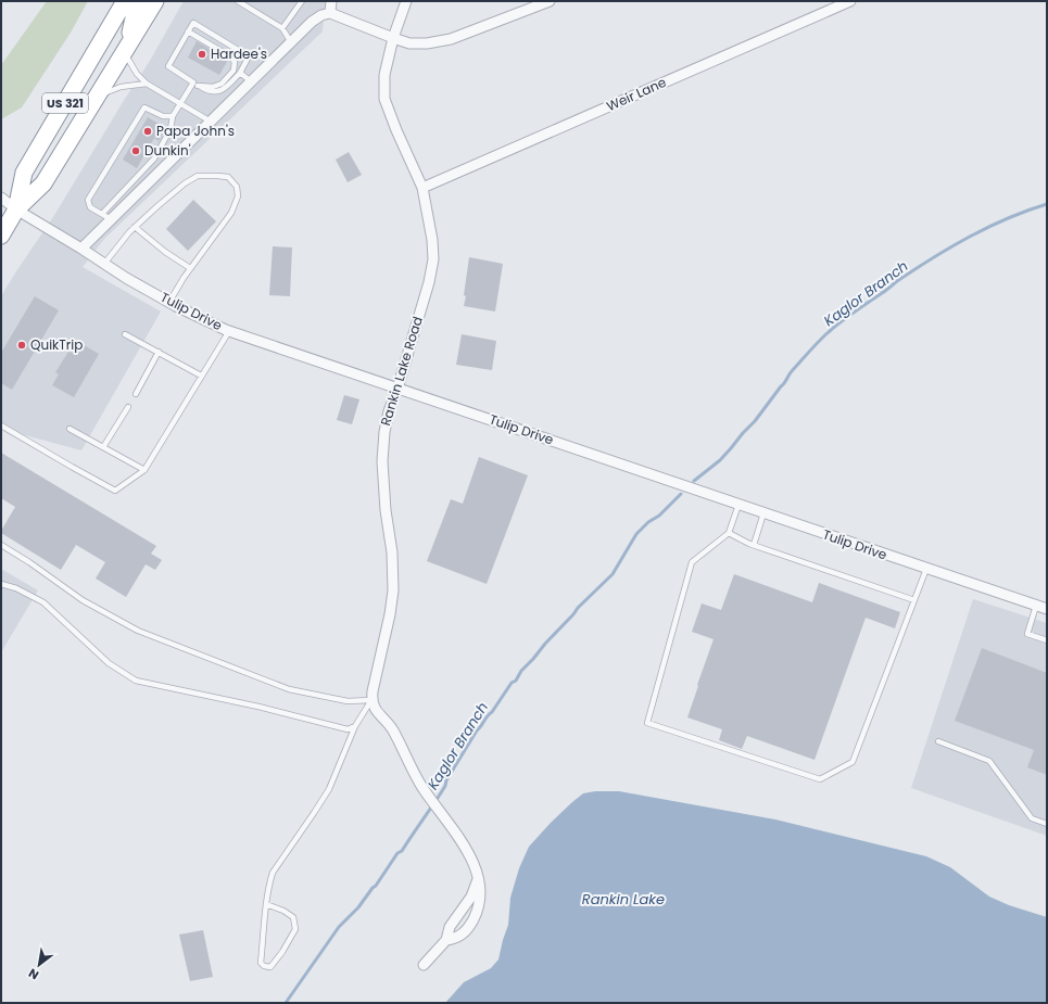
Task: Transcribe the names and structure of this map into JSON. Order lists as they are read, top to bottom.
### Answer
{
  "streets": {
    "highway": ["US 321"],
    "street": ["Weir Lane", "Tulip Drive", "Rankin Lake Road"]
  },
  "crossings": [
    ["Weir Lane", "Rankin Lake Road"],
    ["US 321", "Tulip Drive"],
    ["Tulip Drive", "Rankin Lake Road"]
  ],
  "water": ["Kaglor Branch", "Rankin Lake"],
  "places": [
    "Hardee's",
    "Papa John's",
    "Dunkin'",
    "QuikTrip"
  ],
  "north": "bottom left"
}
